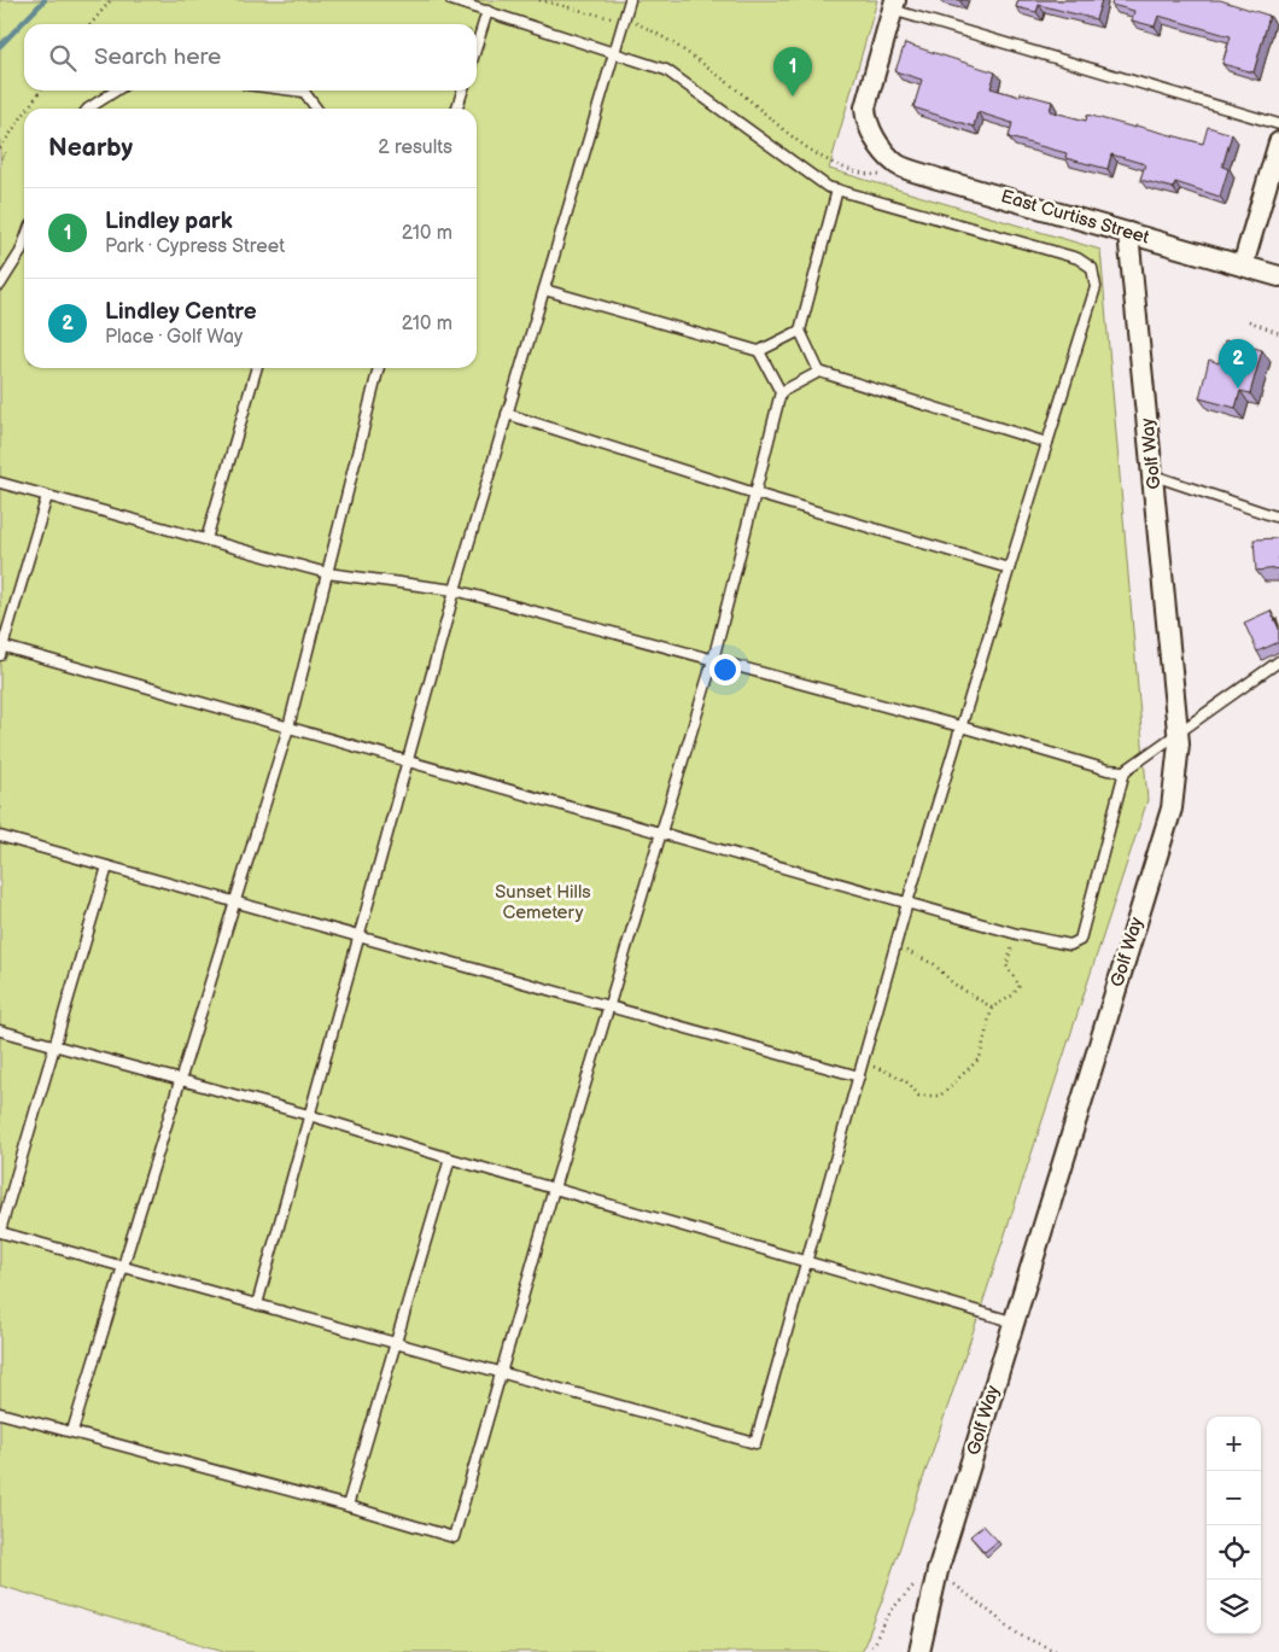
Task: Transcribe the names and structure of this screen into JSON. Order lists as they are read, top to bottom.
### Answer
{
  "streets": {
    "street": ["East Curtiss Street", "Golf Way"]
  },
  "crossings": [
    ["East Curtiss Street", "Golf Way"]
  ],
  "parks": ["Sunset Hills Cemetery"],
  "page": {
    "search": "Search here",
    "pins": ["1", "2"],
    "heading": ["Nearby", "2 results"],
    "list": [
      {
        "mark": "1",
        "name": "Lindley park",
        "note": "Park · Cypress Street",
        "value": "210 m"
      },
      {
        "mark": "2",
        "name": "Lindley Centre",
        "note": "Place · Golf Way",
        "value": "210 m"
      }
    ],
    "map_buttons": ["+", "−"]
  }
}
